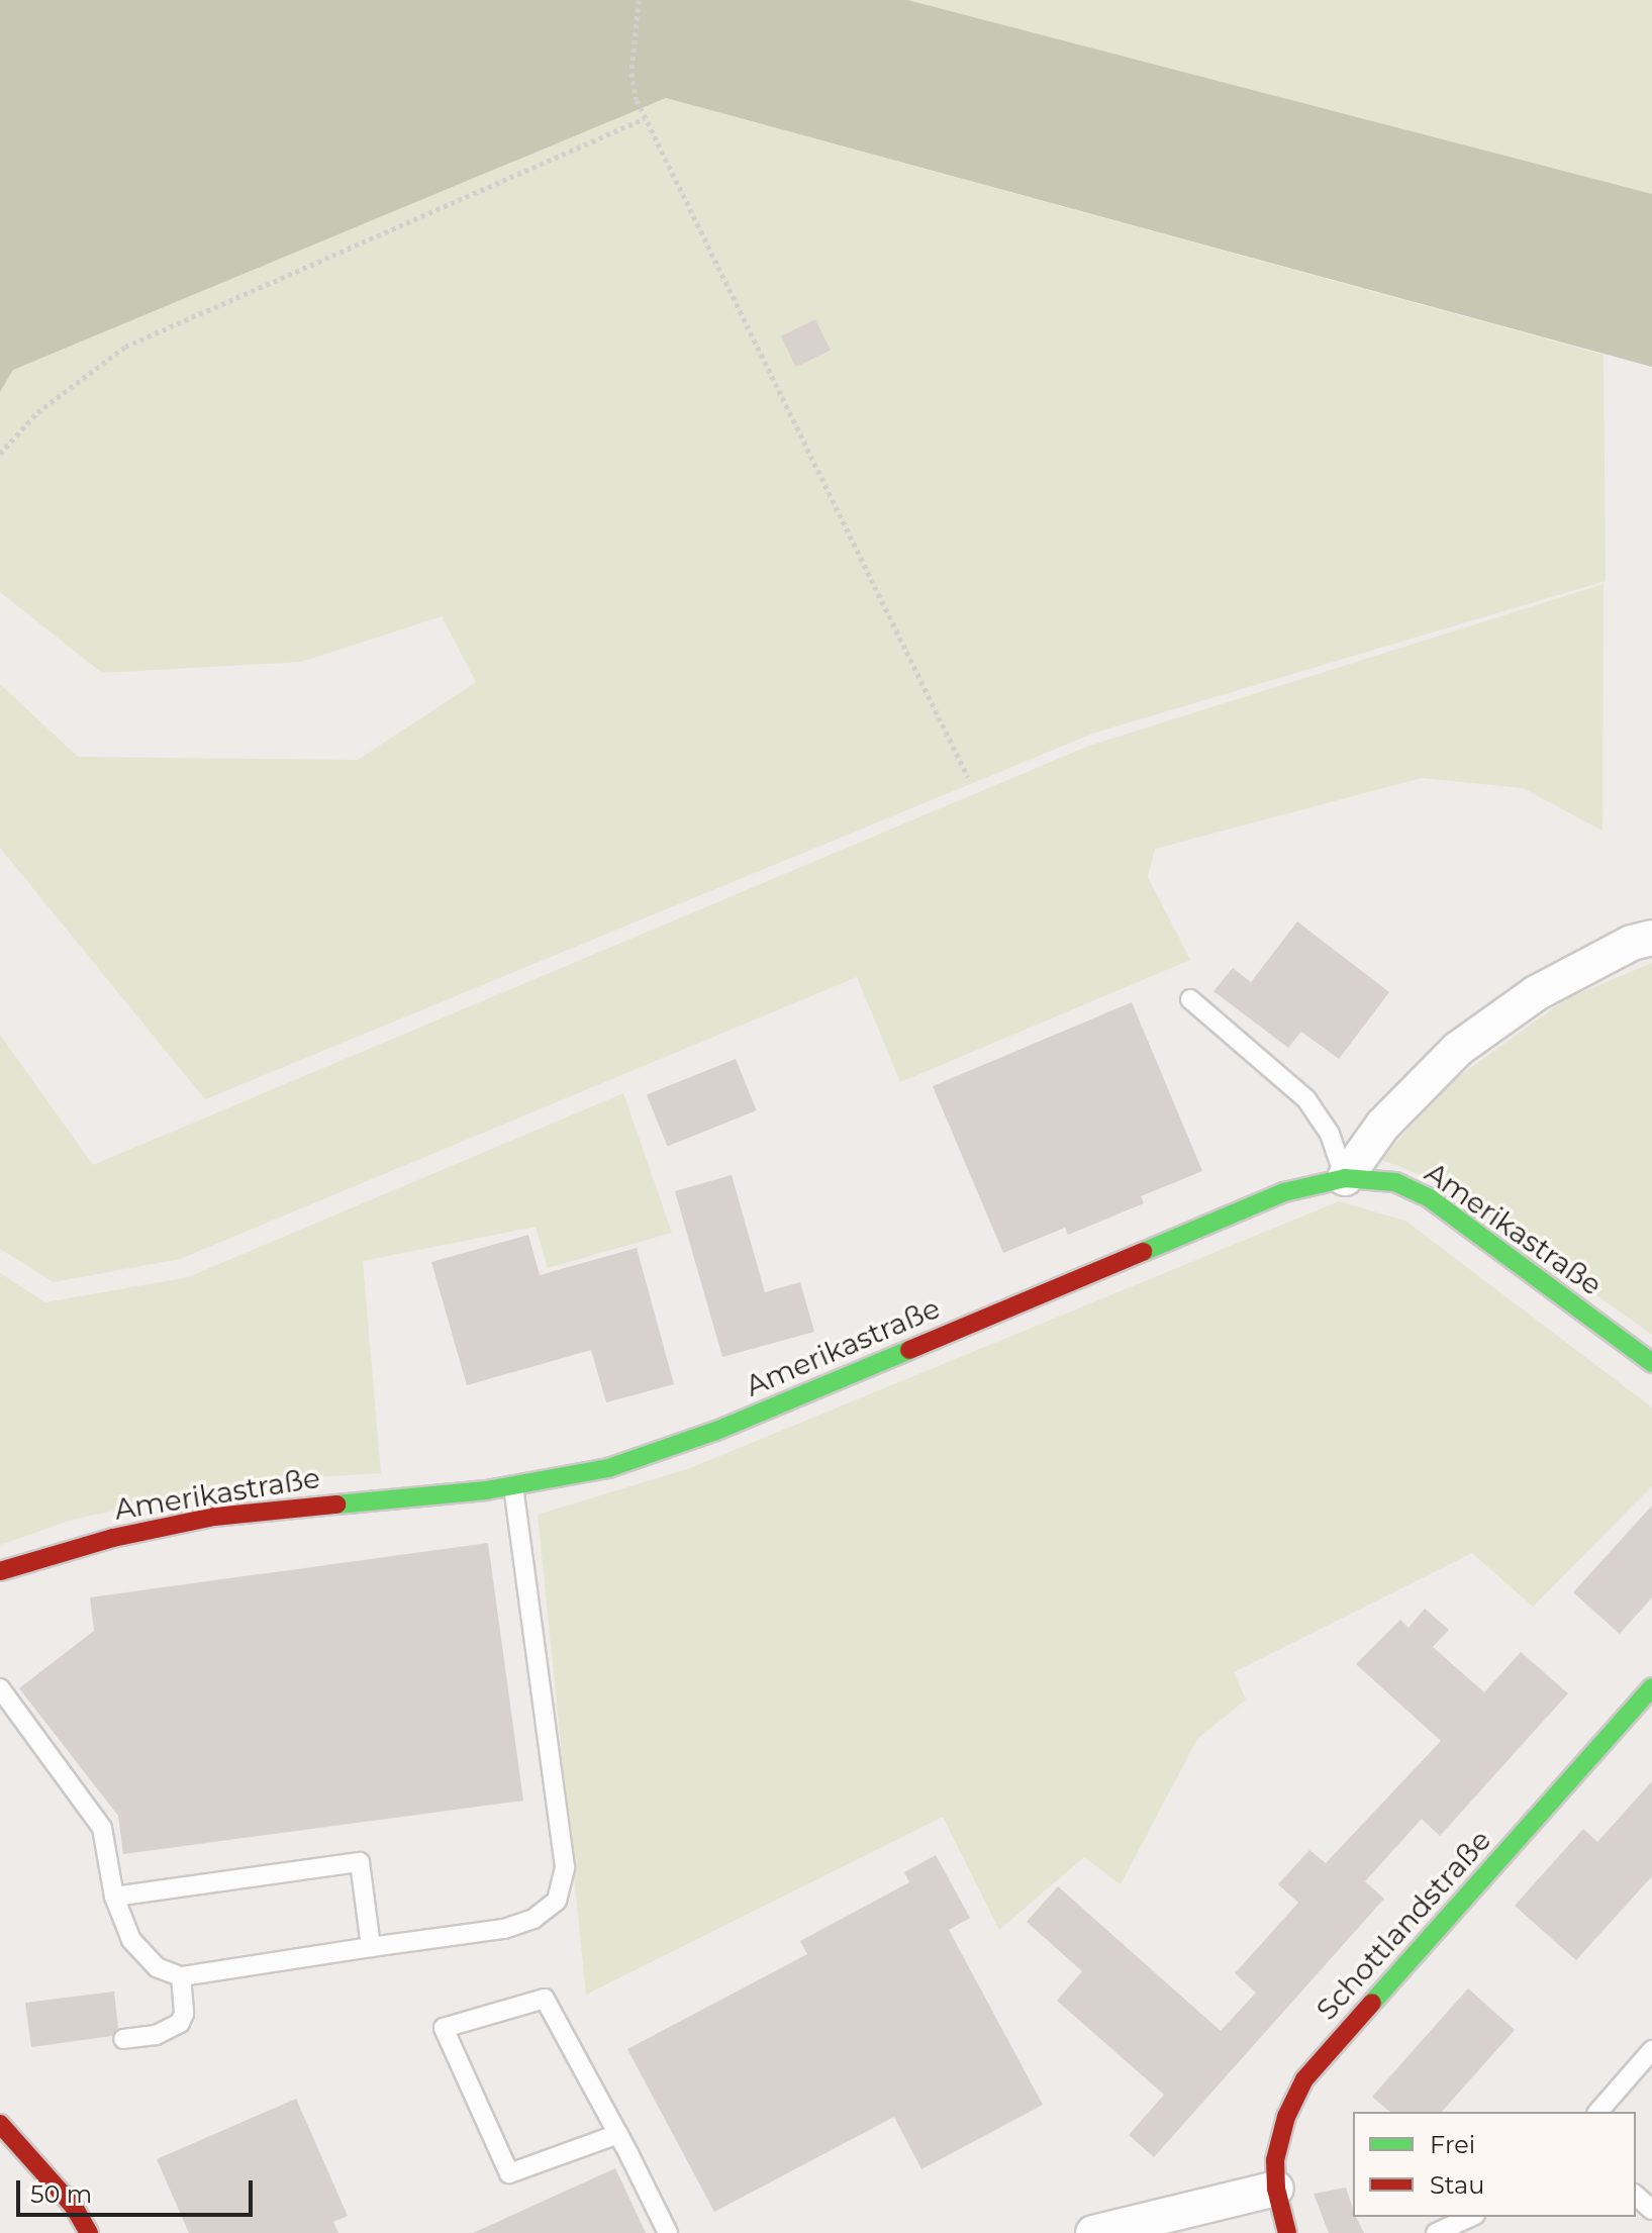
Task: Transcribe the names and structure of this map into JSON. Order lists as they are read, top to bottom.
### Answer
{
  "streets": {
    "street": ["Amerikastraße", "Schottlandstraße"]
  },
  "legend": ["Frei", "Stau"],
  "scale_bar": "50 m"
}
